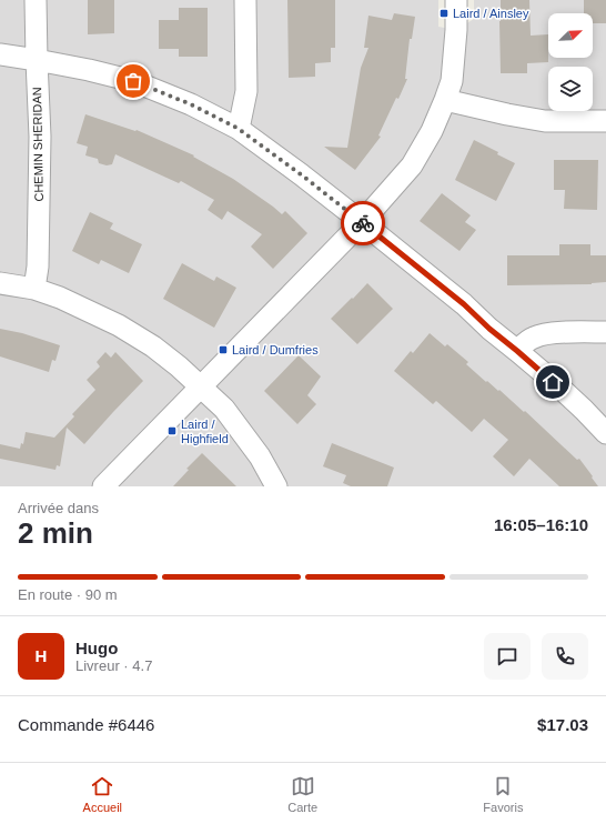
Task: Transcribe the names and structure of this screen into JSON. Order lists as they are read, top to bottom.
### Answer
{
  "streets": {
    "street": ["CHEMIN SHERIDAN"]
  },
  "places": {
    "transit": ["Laird / Ainsley", "Laird / Dumfries", "Laird / Highfield"]
  },
  "north": "top right",
  "page": {
    "heading": ["2 min", "Arrivée dans", "16:05–16:10"],
    "panel": [
      "Hugo",
      "Livreur · 4.7",
      "Commande #6446",
      "$17.03"
    ],
    "bar": "En route · 90 m",
    "round": "H",
    "tabs": ["Accueil", "Carte", "Favoris"]
  }
}
